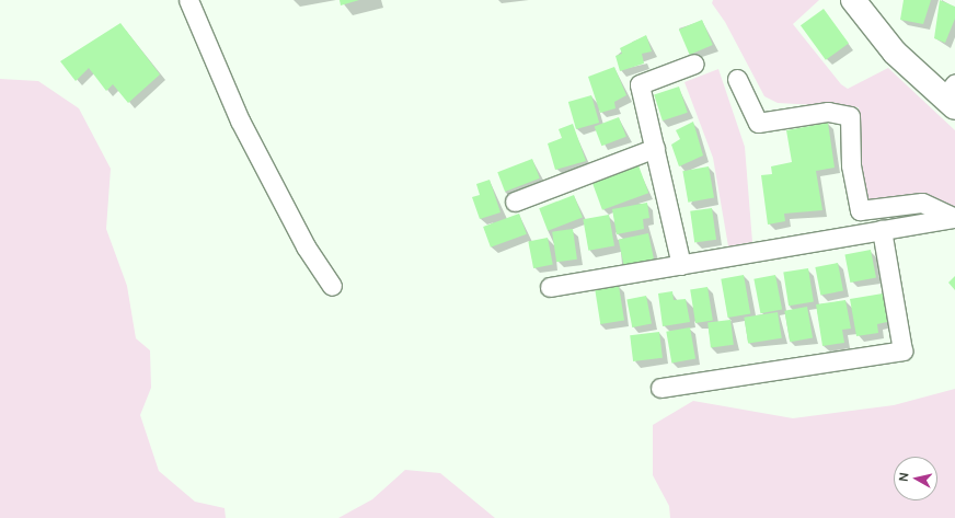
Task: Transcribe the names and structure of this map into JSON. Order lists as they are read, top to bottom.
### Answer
{
  "north": "left"
}
